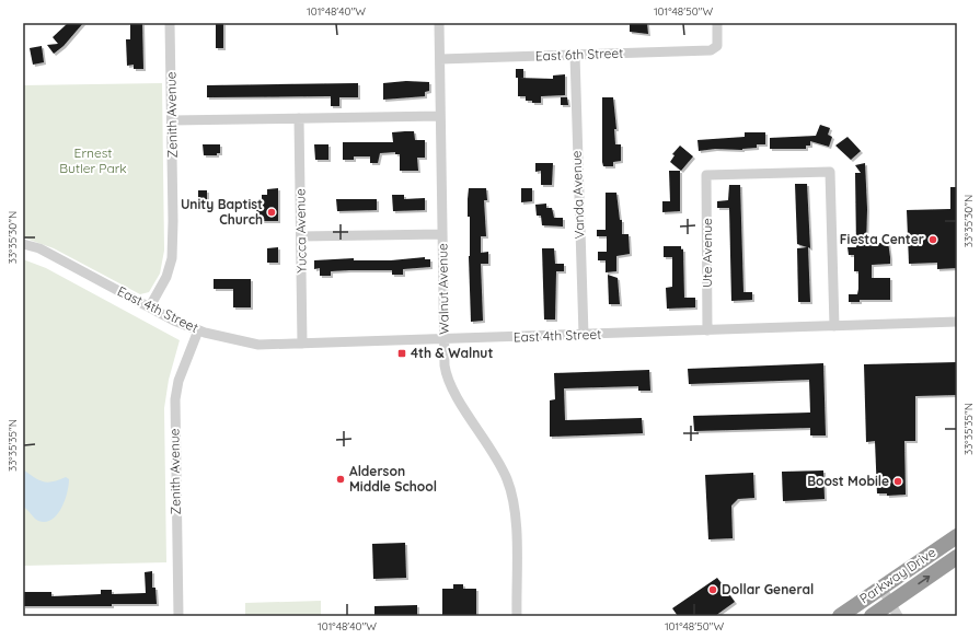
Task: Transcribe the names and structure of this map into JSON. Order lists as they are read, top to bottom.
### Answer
{
  "streets": {
    "highway": ["Parkway Drive"],
    "street": [
      "East 6th Street",
      "Zenith Avenue",
      "Vanda Avenue",
      "Yucca Avenue",
      "Ute Avenue",
      "Walnut Avenue",
      "East 4th Street"
    ]
  },
  "crossings": [
    ["East 6th Street", "Vanda Avenue"],
    ["East 6th Street", "Walnut Avenue"],
    ["Zenith Avenue", "East 4th Street"],
    ["Vanda Avenue", "East 4th Street"],
    ["Yucca Avenue", "East 4th Street"],
    ["Ute Avenue", "East 4th Street"],
    ["Walnut Avenue", "East 4th Street"]
  ],
  "parks": ["Ernest Butler Park"],
  "places": {
    "other": [
      "Unity Baptist Church",
      "Fiesta Center",
      "Alderson Middle School",
      "Boost Mobile",
      "Dollar General"
    ],
    "transit": ["4th & Walnut"]
  },
  "coordinates": [
    "101°48'40\"W",
    "101°48'50\"W",
    "33°35'30\"N",
    "33°35'35\"N"
  ]
}
